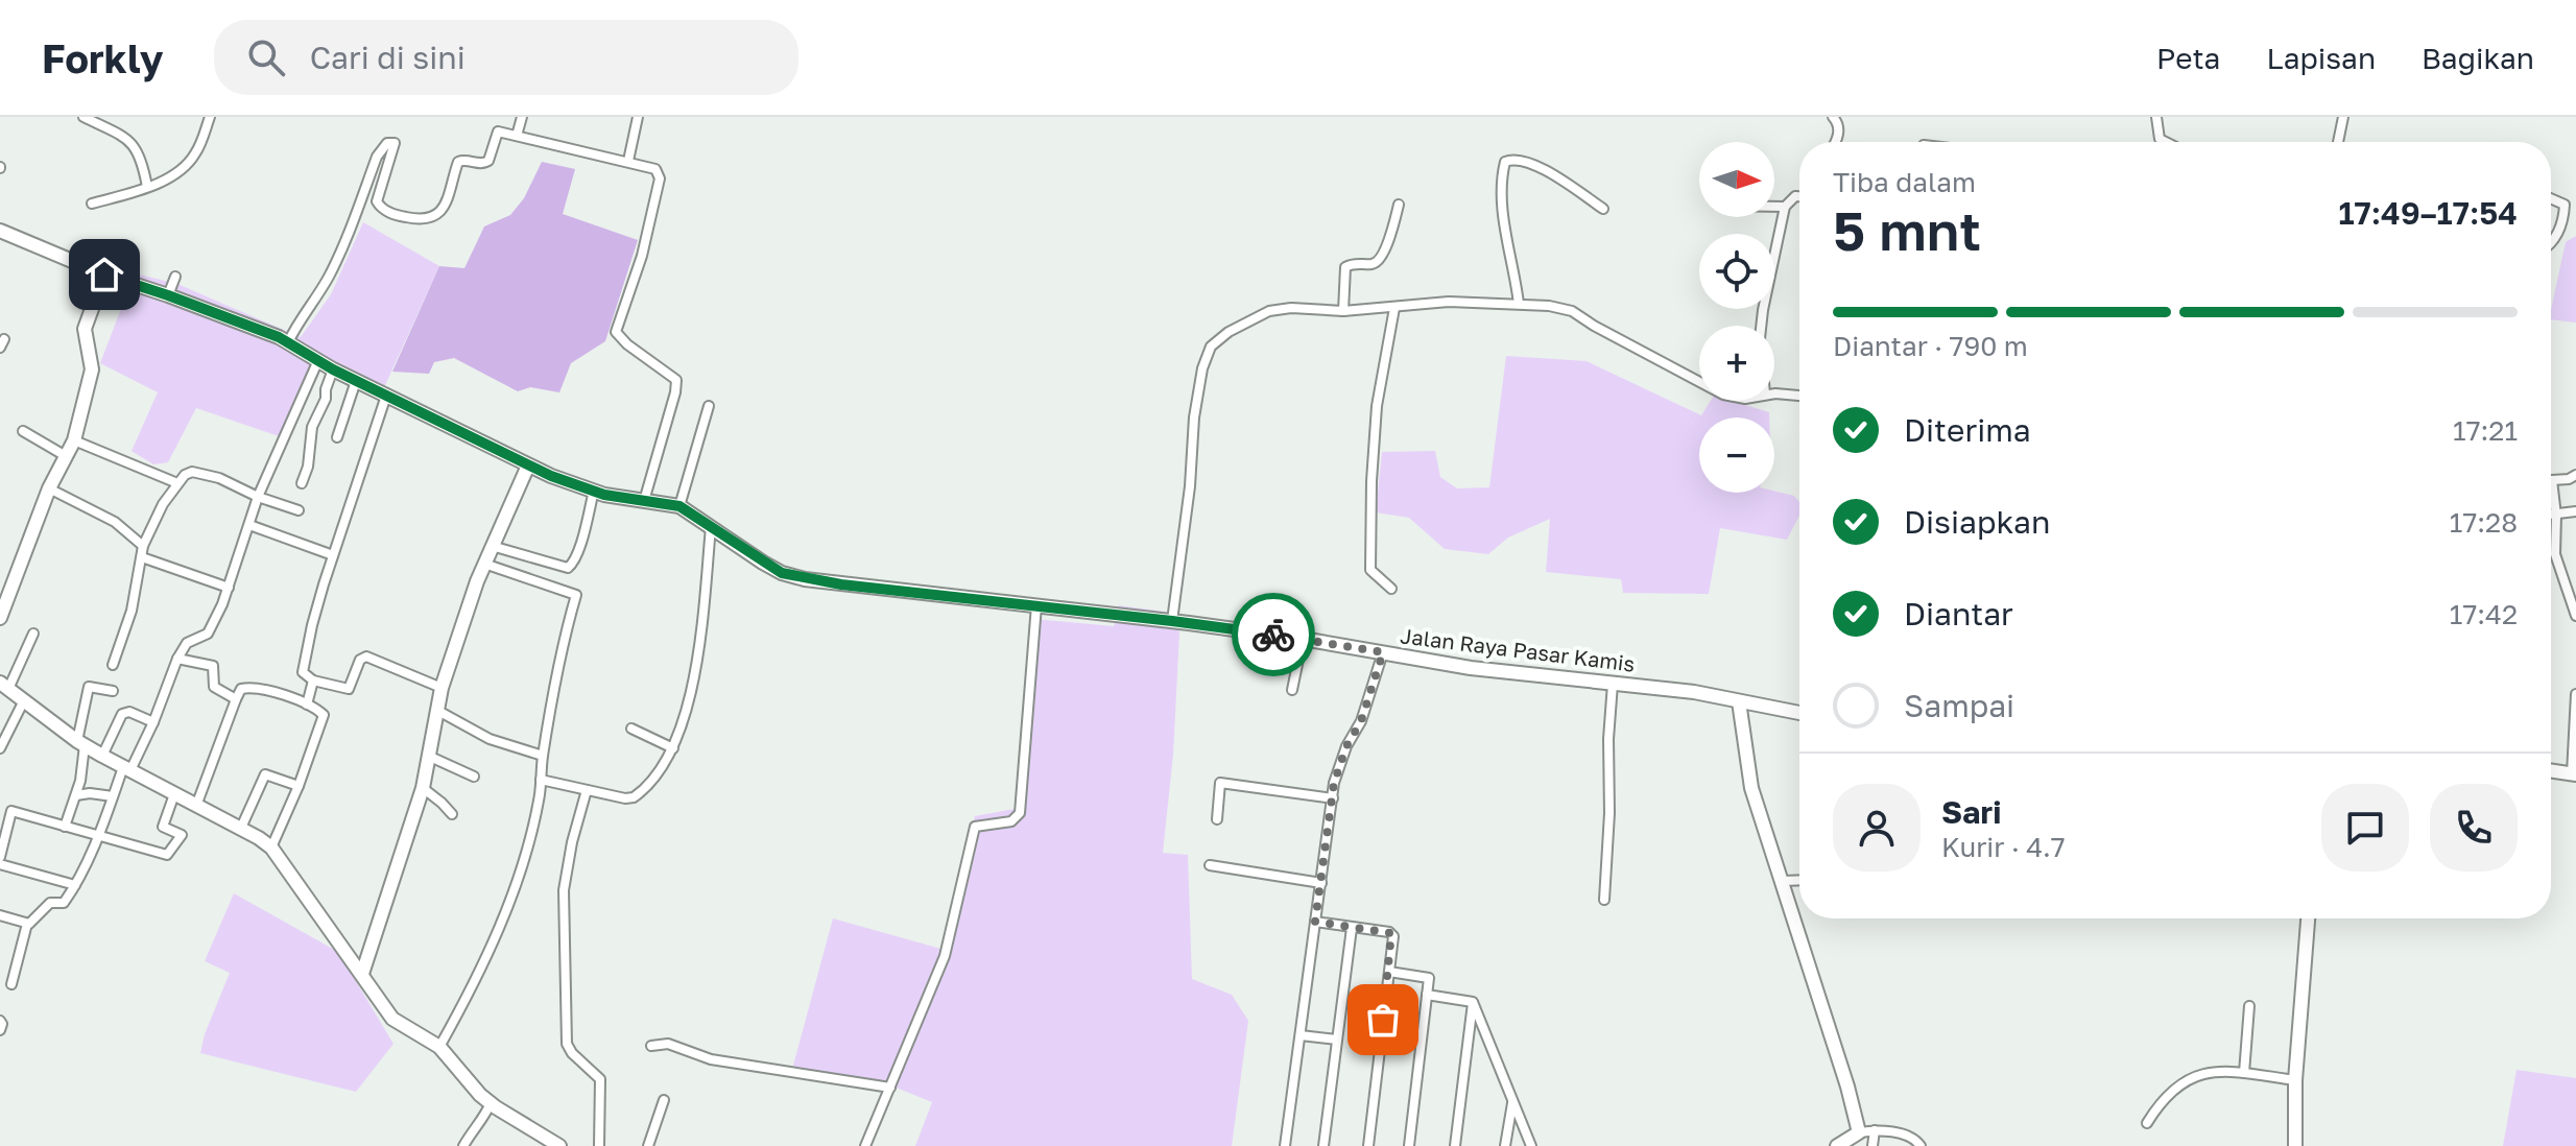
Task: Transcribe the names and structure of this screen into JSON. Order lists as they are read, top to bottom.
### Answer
{
  "streets": {
    "street": ["Jalan Raya Pasar Kamis"]
  },
  "north": "right",
  "page": {
    "header": "Forkly",
    "search": "Cari di sini",
    "nav": ["Peta", "Lapisan", "Bagikan"],
    "map_buttons": ["+", "−"],
    "heading": ["5 mnt", "Tiba dalam", "17:49–17:54"],
    "panel": ["Sari", "Kurir · 4.7"],
    "bar": "Diantar · 790 m",
    "list": [
      ["Diterima", "17:21"],
      ["Disiapkan", "17:28"],
      ["Diantar", "17:42"],
      "Sampai"
    ]
  }
}
